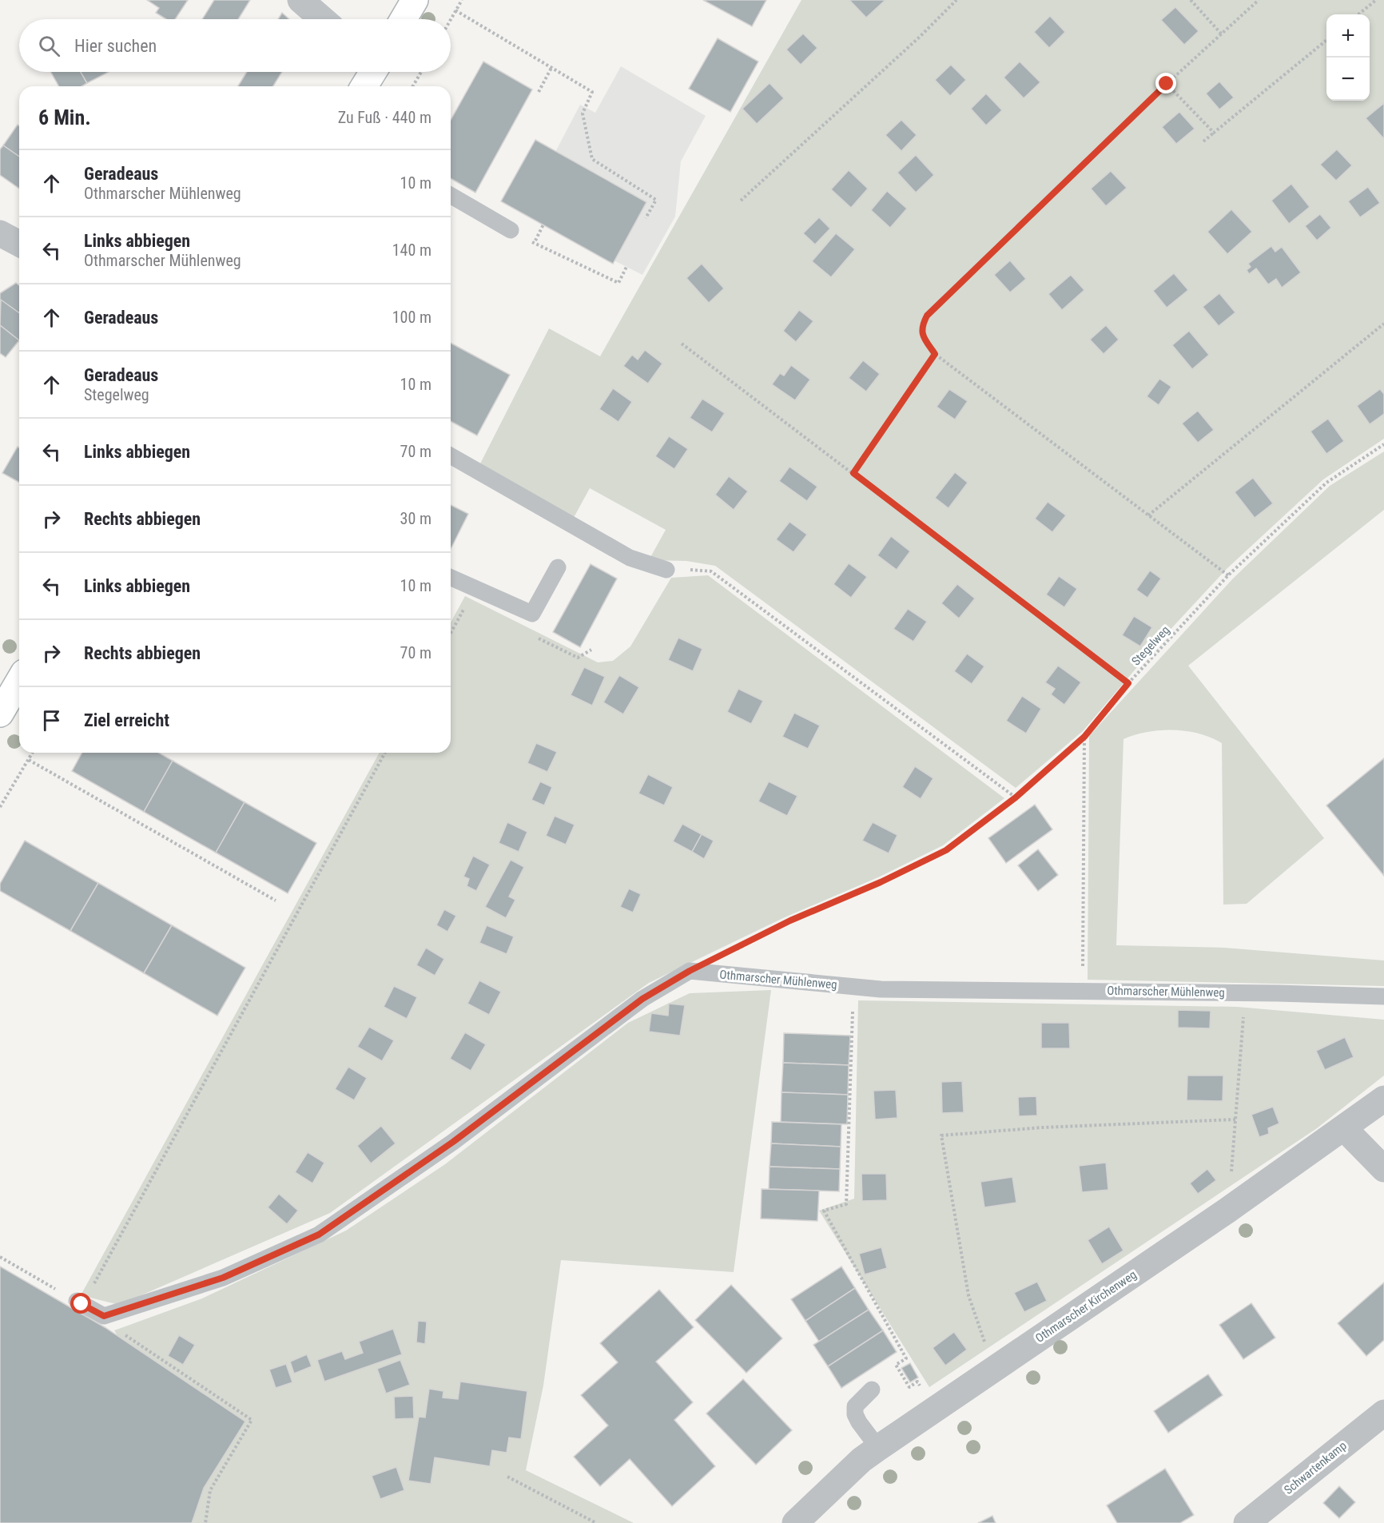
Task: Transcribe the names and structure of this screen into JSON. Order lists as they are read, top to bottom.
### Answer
{
  "streets": {
    "street": ["Othmarscher Kirchenweg", "Schwartenkamp"],
    "lane": ["Othmarscher Mühlenweg"],
    "path": ["Stegelweg"]
  },
  "page": {
    "map_buttons": ["+", "−"],
    "search": "Hier suchen",
    "heading": ["6 Min.", "Zu Fuß · 440 m"],
    "list": [
      ["Geradeaus", "Othmarscher Mühlenweg", "10 m"],
      ["Links abbiegen", "Othmarscher Mühlenweg", "140 m"],
      ["Geradeaus", "100 m"],
      ["Geradeaus", "Stegelweg", "10 m"],
      ["Links abbiegen", "70 m"],
      ["Rechts abbiegen", "30 m"],
      ["Links abbiegen", "10 m"],
      ["Rechts abbiegen", "70 m"],
      "Ziel erreicht"
    ]
  }
}
